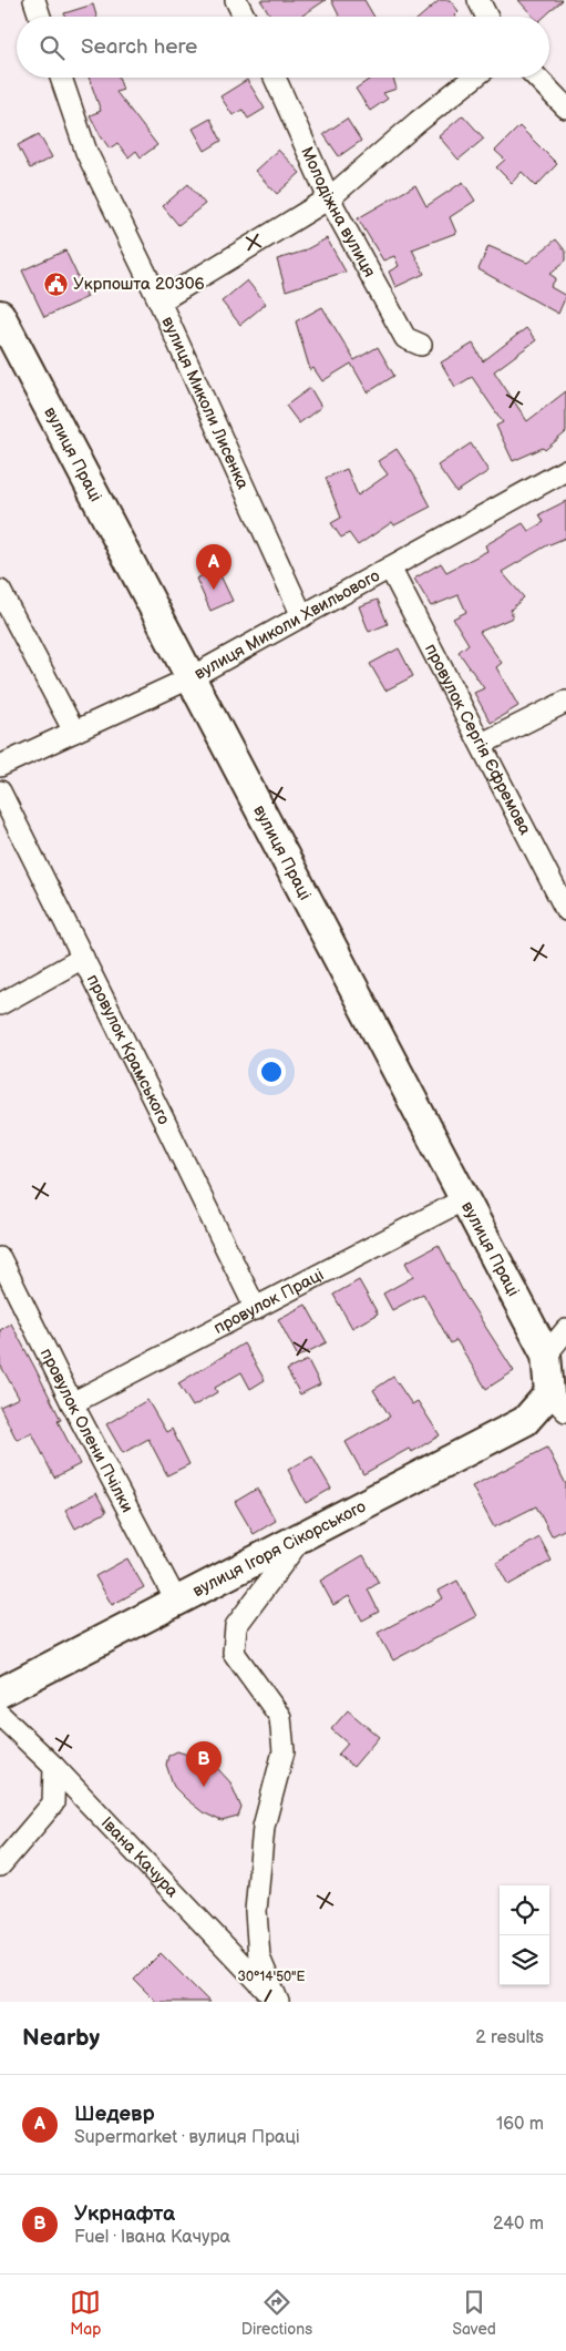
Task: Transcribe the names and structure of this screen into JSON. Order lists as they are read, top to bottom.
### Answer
{
  "streets": {
    "main road": ["вулиця Праці", "вулиця Ігоря Сікорського"],
    "street": [
      "Молодіжна вулиця",
      "вулиця Миколи Лисенка",
      "вулиця Миколи Хвильового",
      "провулок Сергія Єфремова",
      "провулок Крамського",
      "провулок Праці",
      "провулок Олени Пчілки",
      "Івана Качура"
    ]
  },
  "crossings": [
    ["вулиця Миколи Лисенка", "вулиця Миколи Хвильового"],
    ["вулиця Праці", "вулиця Миколи Хвильового"],
    ["вулиця Праці", "провулок Праці"],
    ["вулиця Праці", "вулиця Ігоря Сікорського"],
    ["вулиця Миколи Хвильового", "провулок Сергія Єфремова"],
    ["провулок Крамського", "провулок Праці"],
    ["провулок Праці", "провулок Олени Пчілки"],
    ["провулок Олени Пчілки", "вулиця Ігоря Сікорського"]
  ],
  "places": {
    "public building": ["Укрпошта 20306"]
  },
  "page": {
    "search": "Search here",
    "pins": ["A", "B"],
    "heading": ["Nearby", "2 results"],
    "list": [
      {
        "mark": "A",
        "name": "Шедевр",
        "note": "Supermarket · вулиця Праці",
        "value": "160 m"
      },
      {
        "mark": "B",
        "name": "Укрнафта",
        "note": "Fuel · Івана Качура",
        "value": "240 m"
      }
    ],
    "nav": ["Map", "Directions", "Saved"]
  },
  "coordinates": ["30°14'50\"E"]
}
